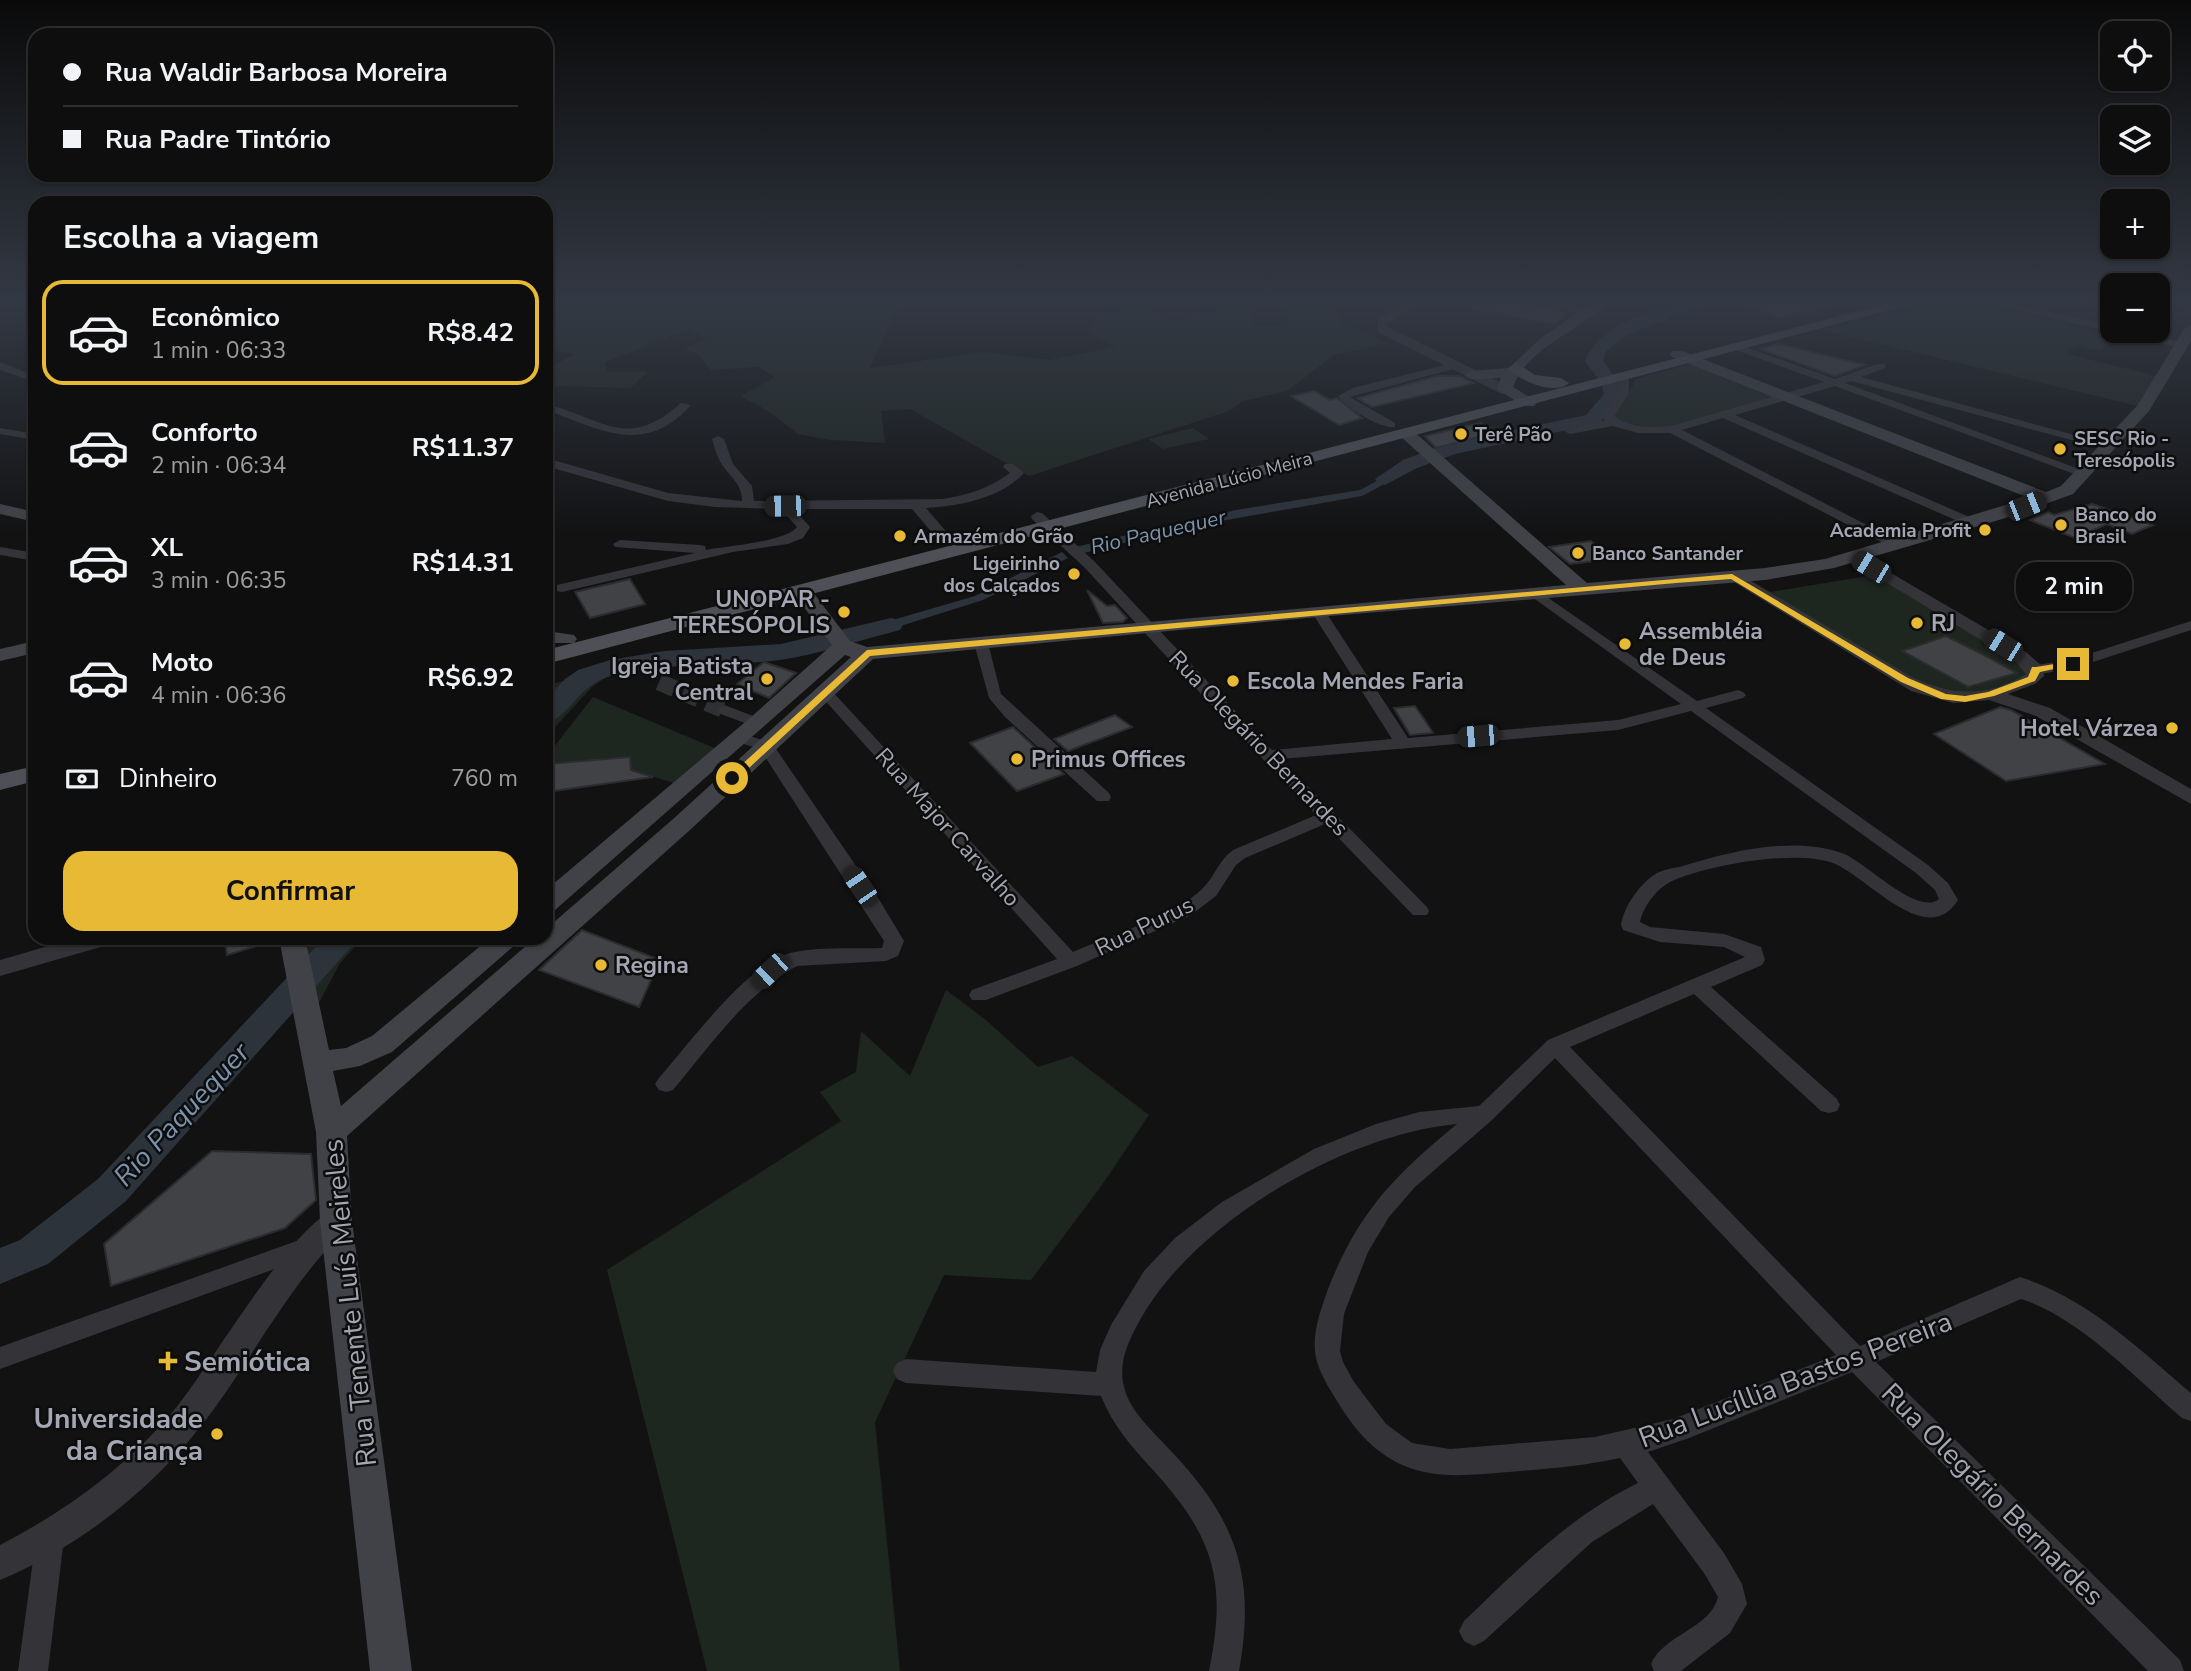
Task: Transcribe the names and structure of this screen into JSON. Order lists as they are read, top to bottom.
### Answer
{
  "streets": {
    "main road": ["Avenida Lúcio Meira", "Rua Tenente Luís Meireles"],
    "street": [
      "Rua Olegário Bernardes",
      "Rua Major Carvalho",
      "Rua Purus",
      "Rua Lucíllia Bastos Pereira"
    ]
  },
  "crossings": [
    ["Avenida Lúcio Meira", "Rua Olegário Bernardes"],
    ["Rua Olegário Bernardes", "Rua Purus"],
    ["Rua Olegário Bernardes", "Rua Lucíllia Bastos Pereira"],
    ["Rua Major Carvalho", "Rua Purus"]
  ],
  "water": ["Rio Paquequer"],
  "places": {
    "other": [
      "Terê Pão",
      "SESC Rio - Teresópolis",
      "Banco do Brasil",
      "Academia Profit",
      "Armazém do Grão",
      "Banco Santander",
      "Ligeirinho dos Calçados",
      "UNOPAR - TERESÓPOLIS",
      "RJ",
      "Assembléia de Deus",
      "Igreja Batista Central",
      "Escola Mendes Faria",
      "Hotel Várzea",
      "Primus Offices",
      "Regina",
      "Universidade da Criança"
    ],
    "health": ["Semiótica"]
  },
  "page": {
    "map_buttons": ["+", "−"],
    "banner": ["Rua Waldir Barbosa Moreira", "Rua Padre Tintório"],
    "heading": "Escolha a viagem",
    "list": [
      {
        "name": "Econômico",
        "note": "1 min · 06:33",
        "value": "R$8.42"
      },
      {
        "name": "Conforto",
        "note": "2 min · 06:34",
        "value": "R$11.37"
      },
      {
        "name": "XL",
        "note": "3 min · 06:35",
        "value": "R$14.31"
      },
      {
        "name": "Moto",
        "note": "4 min · 06:36",
        "value": "R$6.92"
      }
    ],
    "bubble": "2 min",
    "pay": ["Dinheiro", "760 m"],
    "buttons": "Confirmar"
  }
}
